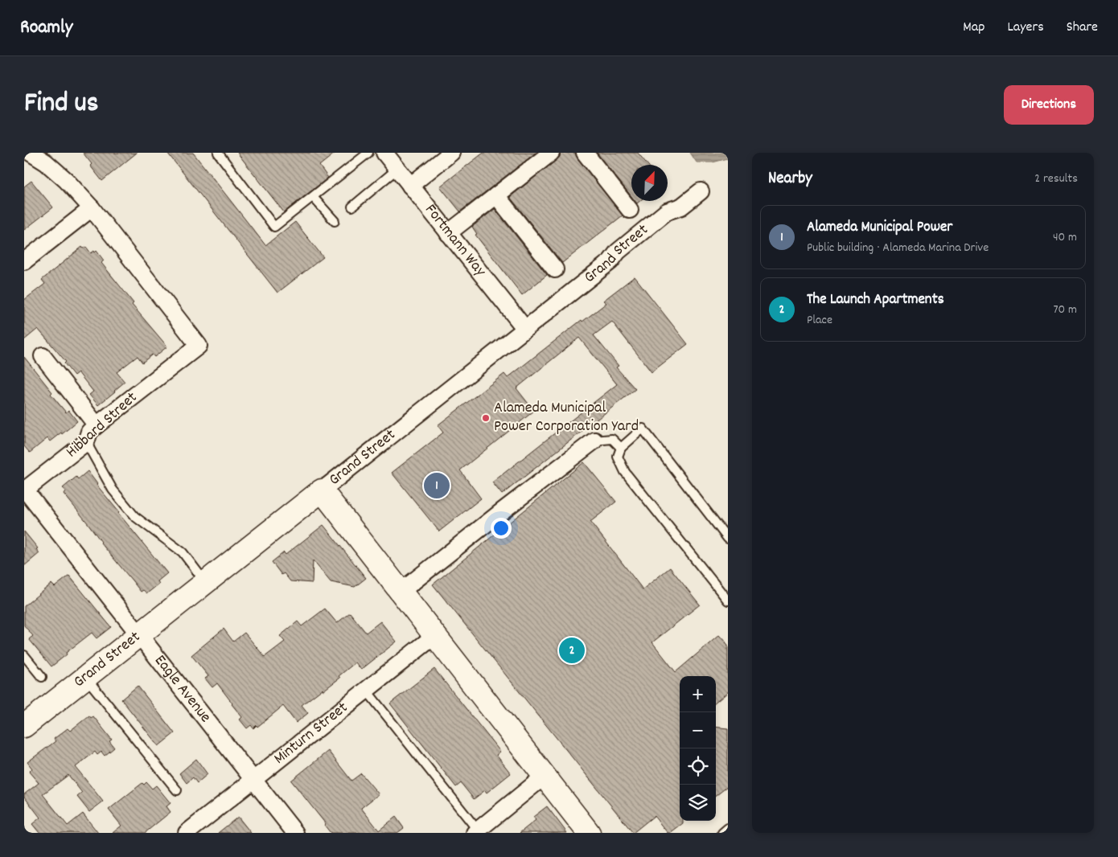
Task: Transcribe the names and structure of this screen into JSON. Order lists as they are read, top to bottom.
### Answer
{
  "streets": {
    "street": [
      "Fortmann Way",
      "Grand Street",
      "Hibbard Street",
      "Eagle Avenue",
      "Minturn Street"
    ]
  },
  "crossings": [
    ["Fortmann Way", "Grand Street"],
    ["Grand Street", "Eagle Avenue"],
    ["Hibbard Street", "Eagle Avenue"],
    ["Eagle Avenue", "Minturn Street"]
  ],
  "places": ["Alameda Municipal Power Corporation Yard"],
  "north": "top right",
  "page": {
    "header": "Roamly",
    "nav": ["Map", "Layers", "Share"],
    "title": "Find us",
    "buttons": "Directions",
    "heading": ["Nearby", "2 results"],
    "list": [
      {
        "mark": "1",
        "name": "Alameda Municipal Power",
        "note": "Public building · Alameda Marina Drive",
        "value": "40 m"
      },
      {
        "mark": "2",
        "name": "The Launch Apartments",
        "note": "Place",
        "value": "70 m"
      }
    ],
    "pins": ["1", "2"],
    "map_buttons": ["+", "−"]
  }
}
